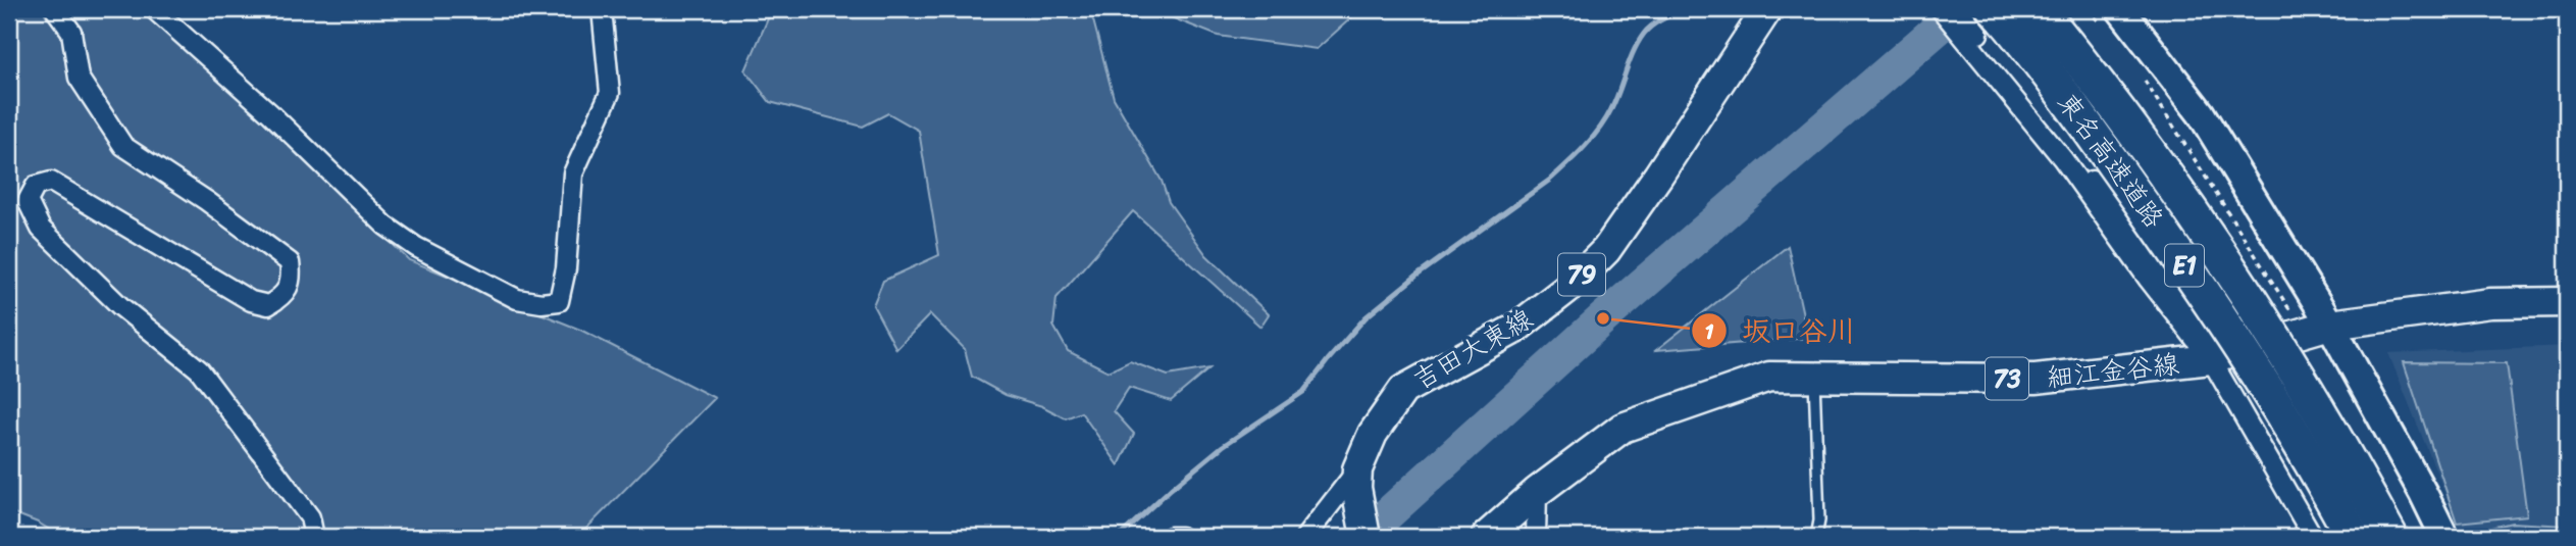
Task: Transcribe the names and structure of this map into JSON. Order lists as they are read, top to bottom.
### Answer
{
  "streets": {
    "highway": ["東名高速道路", "E1"],
    "main road": [
      "79",
      "吉田大東線",
      "細江金谷線",
      "73"
    ]
  },
  "places": ["坂口谷川"]
}
